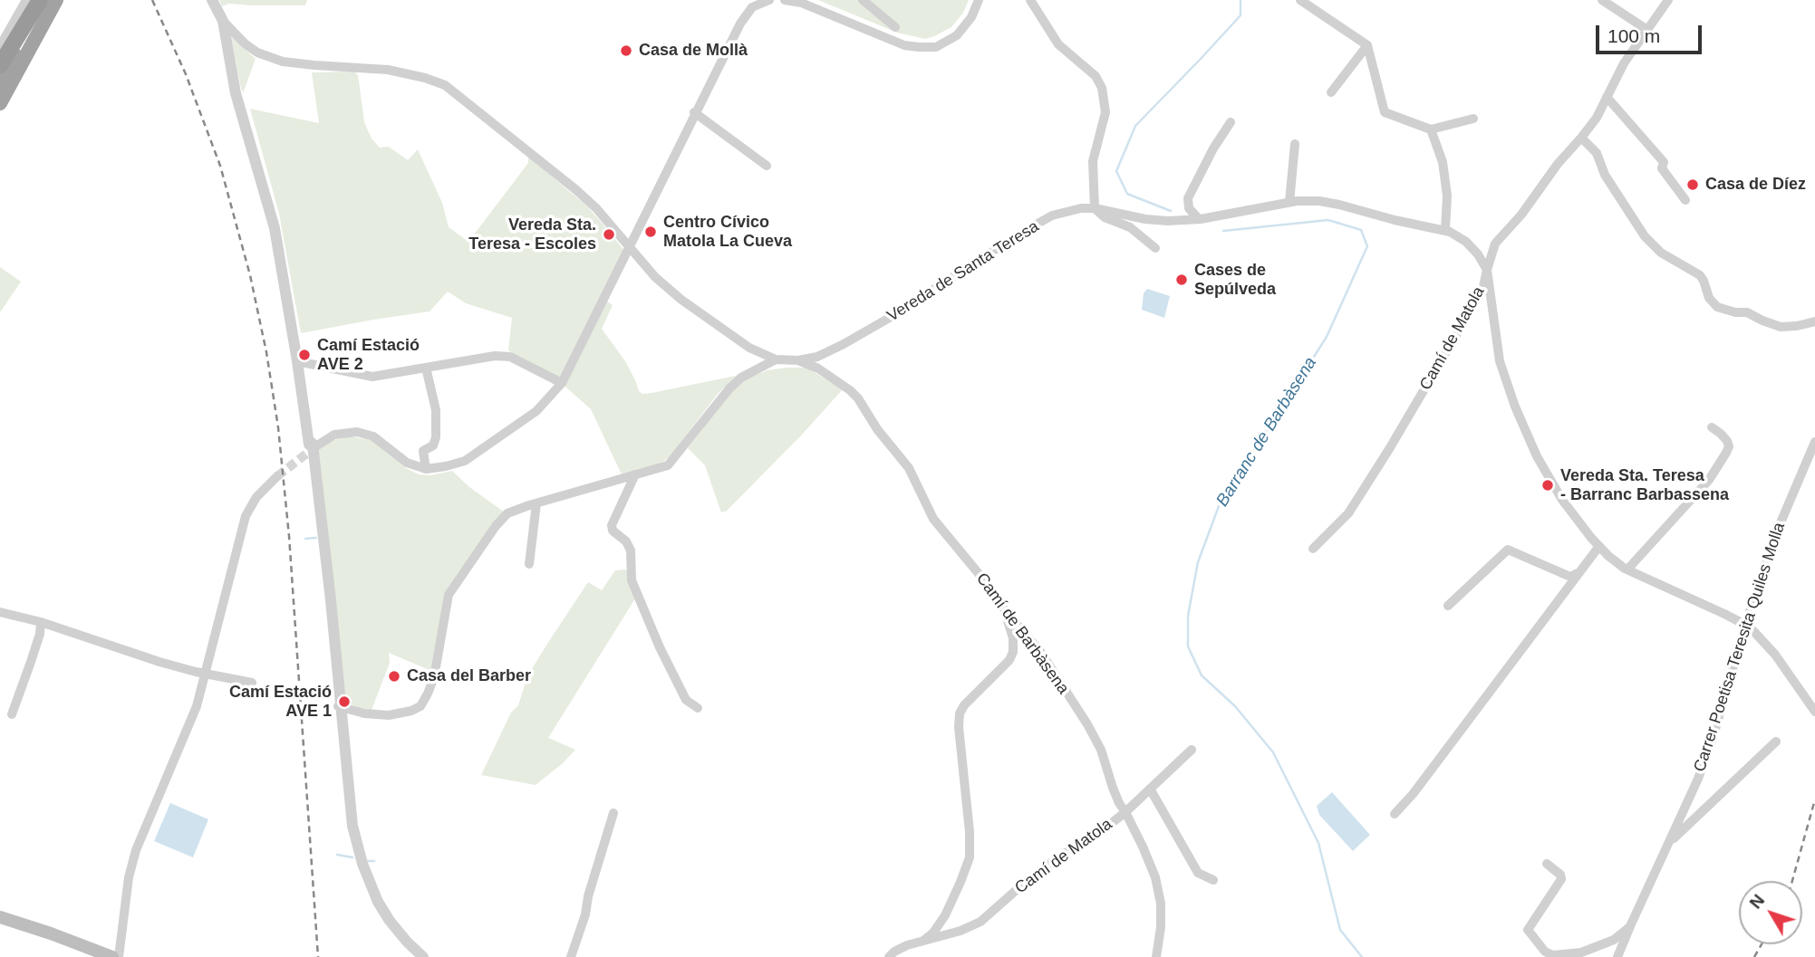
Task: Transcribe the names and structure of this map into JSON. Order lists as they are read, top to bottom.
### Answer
{
  "streets": {
    "street": [
      "Vereda de Santa Teresa",
      "Camí de Matola",
      "Camí de Barbàsena",
      "Carrer Poetisa Teresita Quiles Molla"
    ]
  },
  "crossings": [
    ["Vereda de Santa Teresa", "Camí de Matola"],
    ["Vereda de Santa Teresa", "Camí de Barbàsena"],
    ["Vereda de Santa Teresa", "Carrer Poetisa Teresita Quiles Molla"],
    ["Camí de Matola", "Camí de Barbàsena"]
  ],
  "water": ["Barranc de Barbàsena"],
  "places": [
    "Casa de Mollà",
    "Casa de Díez",
    "Centro Cívico Matola La Cueva",
    "Vereda Sta. Teresa - Escoles",
    "Cases de Sepúlveda",
    "Camí Estació AVE 2",
    "Vereda Sta. Teresa - Barranc Barbassena",
    "Casa del Barber",
    "Camí Estació AVE 1"
  ],
  "scale_bar": "100 m",
  "north": "top left"
}
